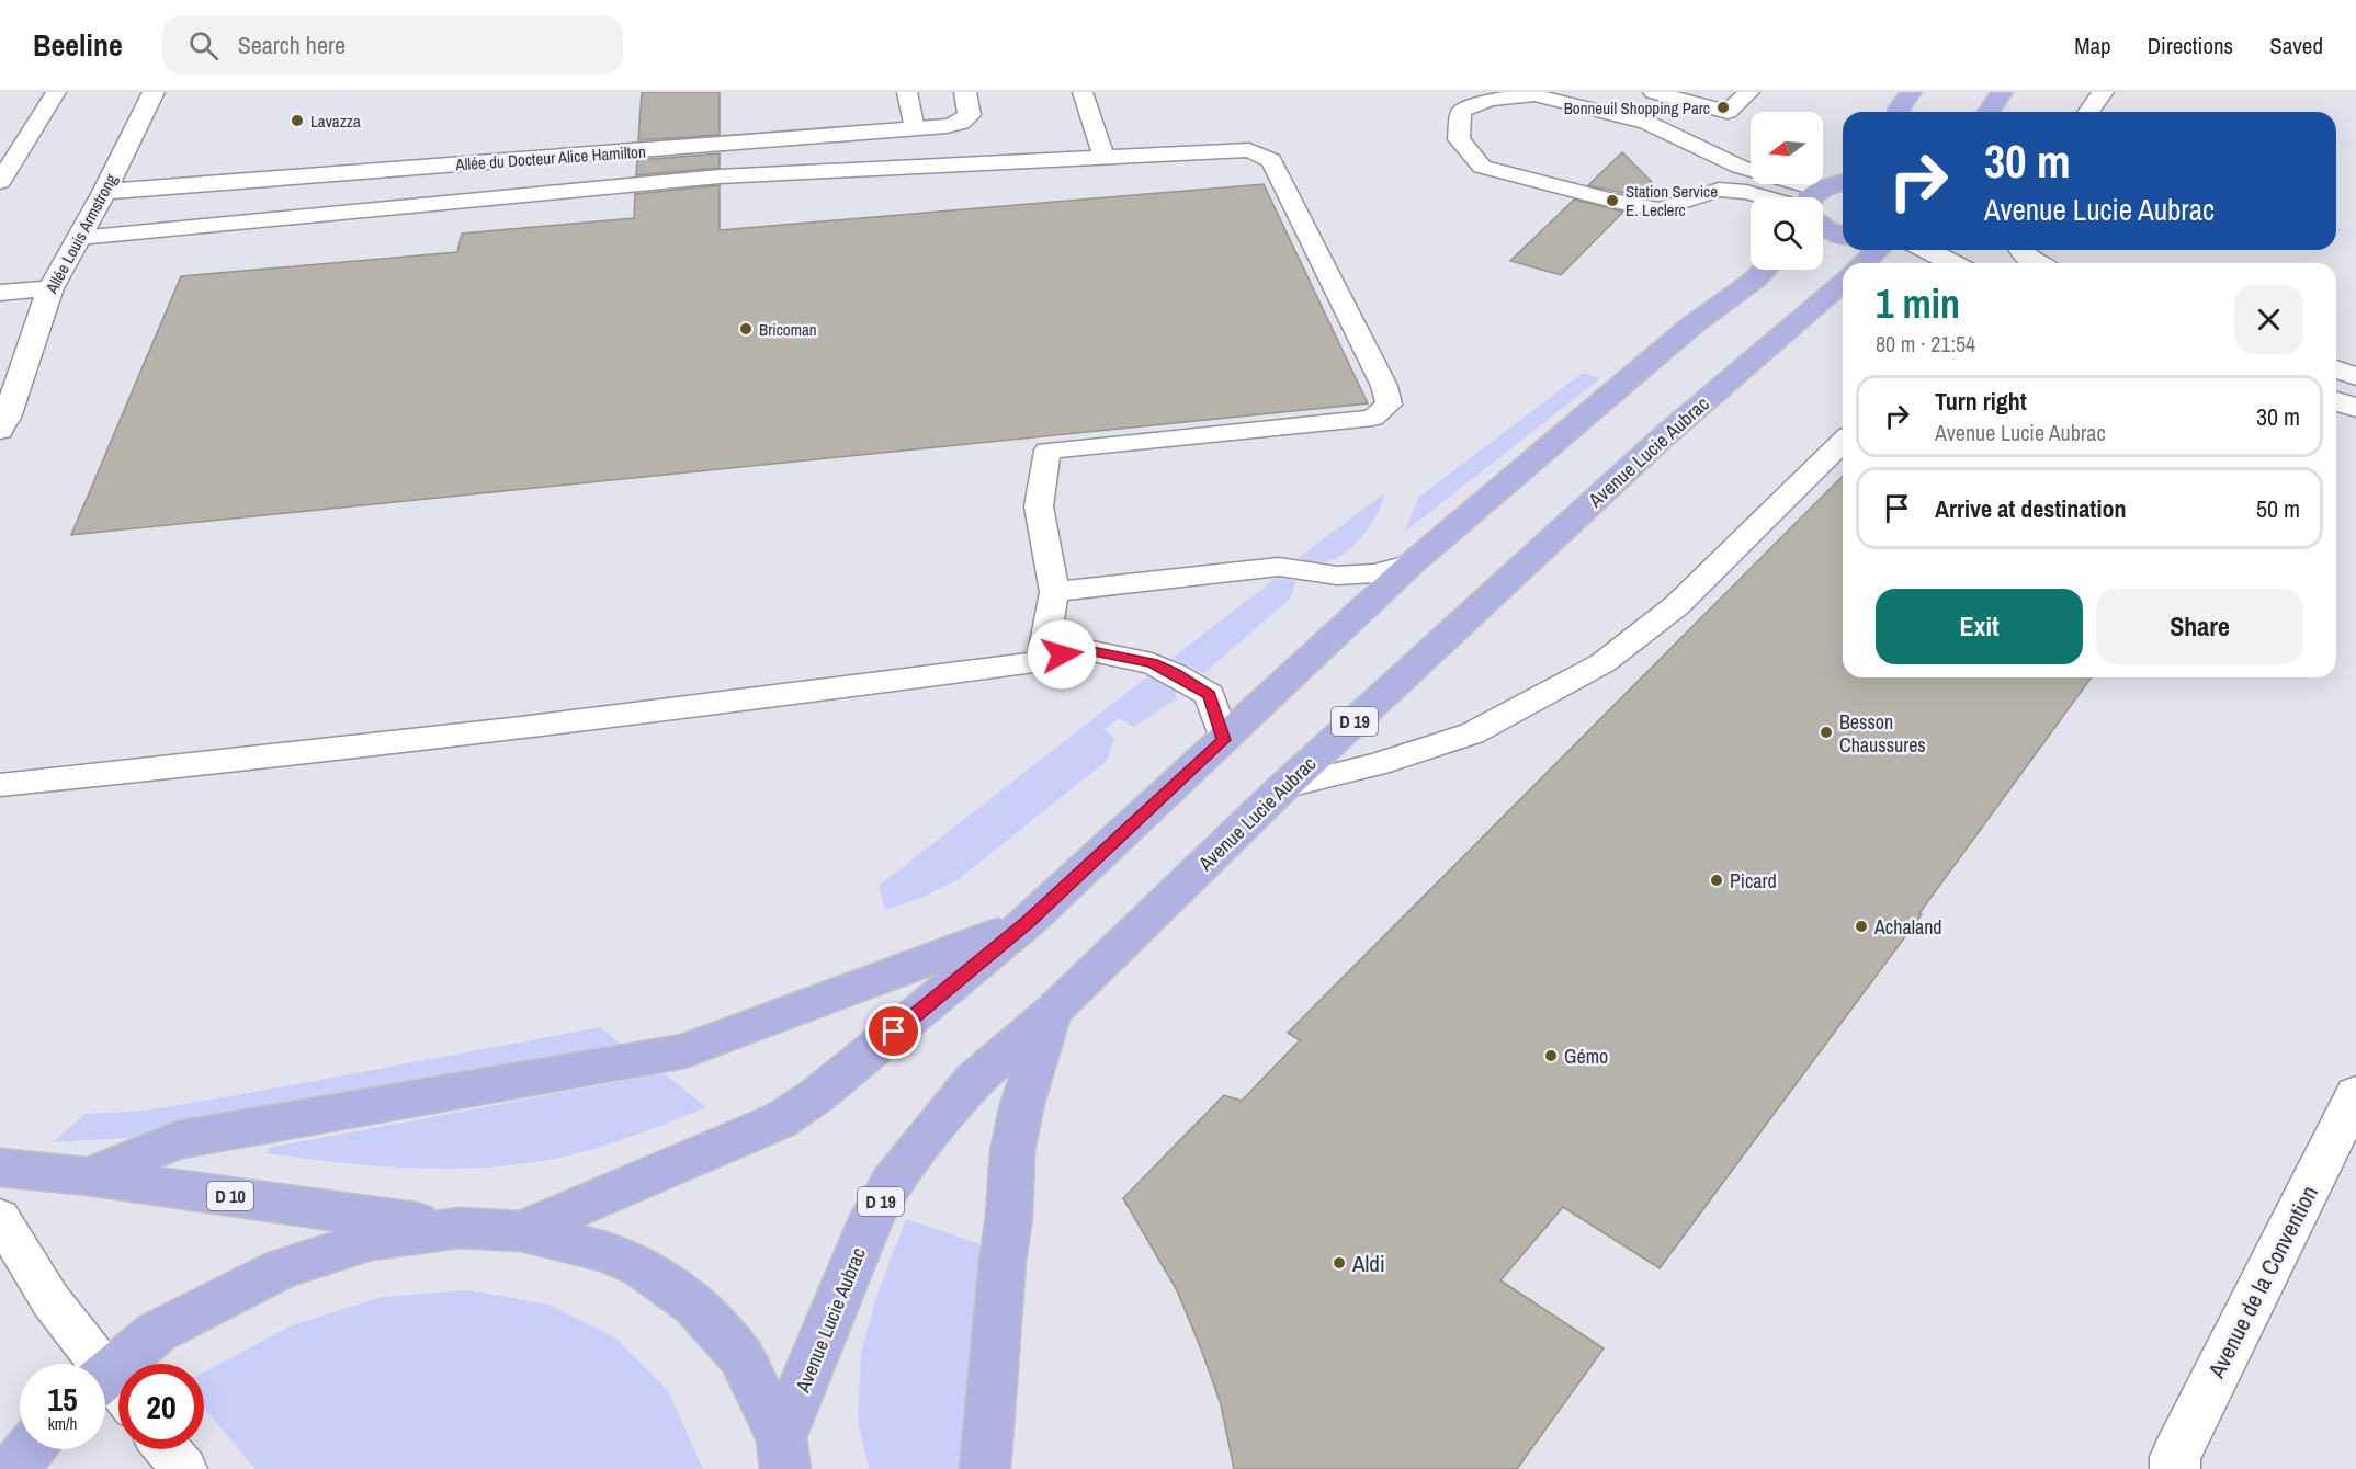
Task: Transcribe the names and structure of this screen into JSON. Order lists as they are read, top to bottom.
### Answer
{
  "streets": {
    "main road": ["Avenue Lucie Aubrac", "D 19", "D 10"],
    "street": ["Allée du Docteur Alice Hamilton", "Allée Louis Armstrong", "Avenue de la Convention"]
  },
  "crossings": [
    ["Allée du Docteur Alice Hamilton", "Allée Louis Armstrong"]
  ],
  "places": [
    "Bonneuil Shopping Parc",
    "Lavazza",
    "Station Service E. Leclerc",
    "Bricoman",
    "Besson Chaussures",
    "Picard",
    "Achaland",
    "Gémo",
    "Aldi"
  ],
  "north": "left",
  "page": {
    "header": "Beeline",
    "search": "Search here",
    "nav": ["Map", "Directions", "Saved"],
    "turn": ["30 m", "Avenue Lucie Aubrac"],
    "heading": ["1 min", "80 m · 21:54"],
    "list": [
      {
        "name": "Turn right",
        "note": "Avenue Lucie Aubrac",
        "value": "30 m"
      },
      {
        "name": "Arrive at destination",
        "value": "50 m"
      }
    ],
    "buttons": ["Exit", "Share"],
    "speed": "15 km/h",
    "limit": "20"
  }
}
